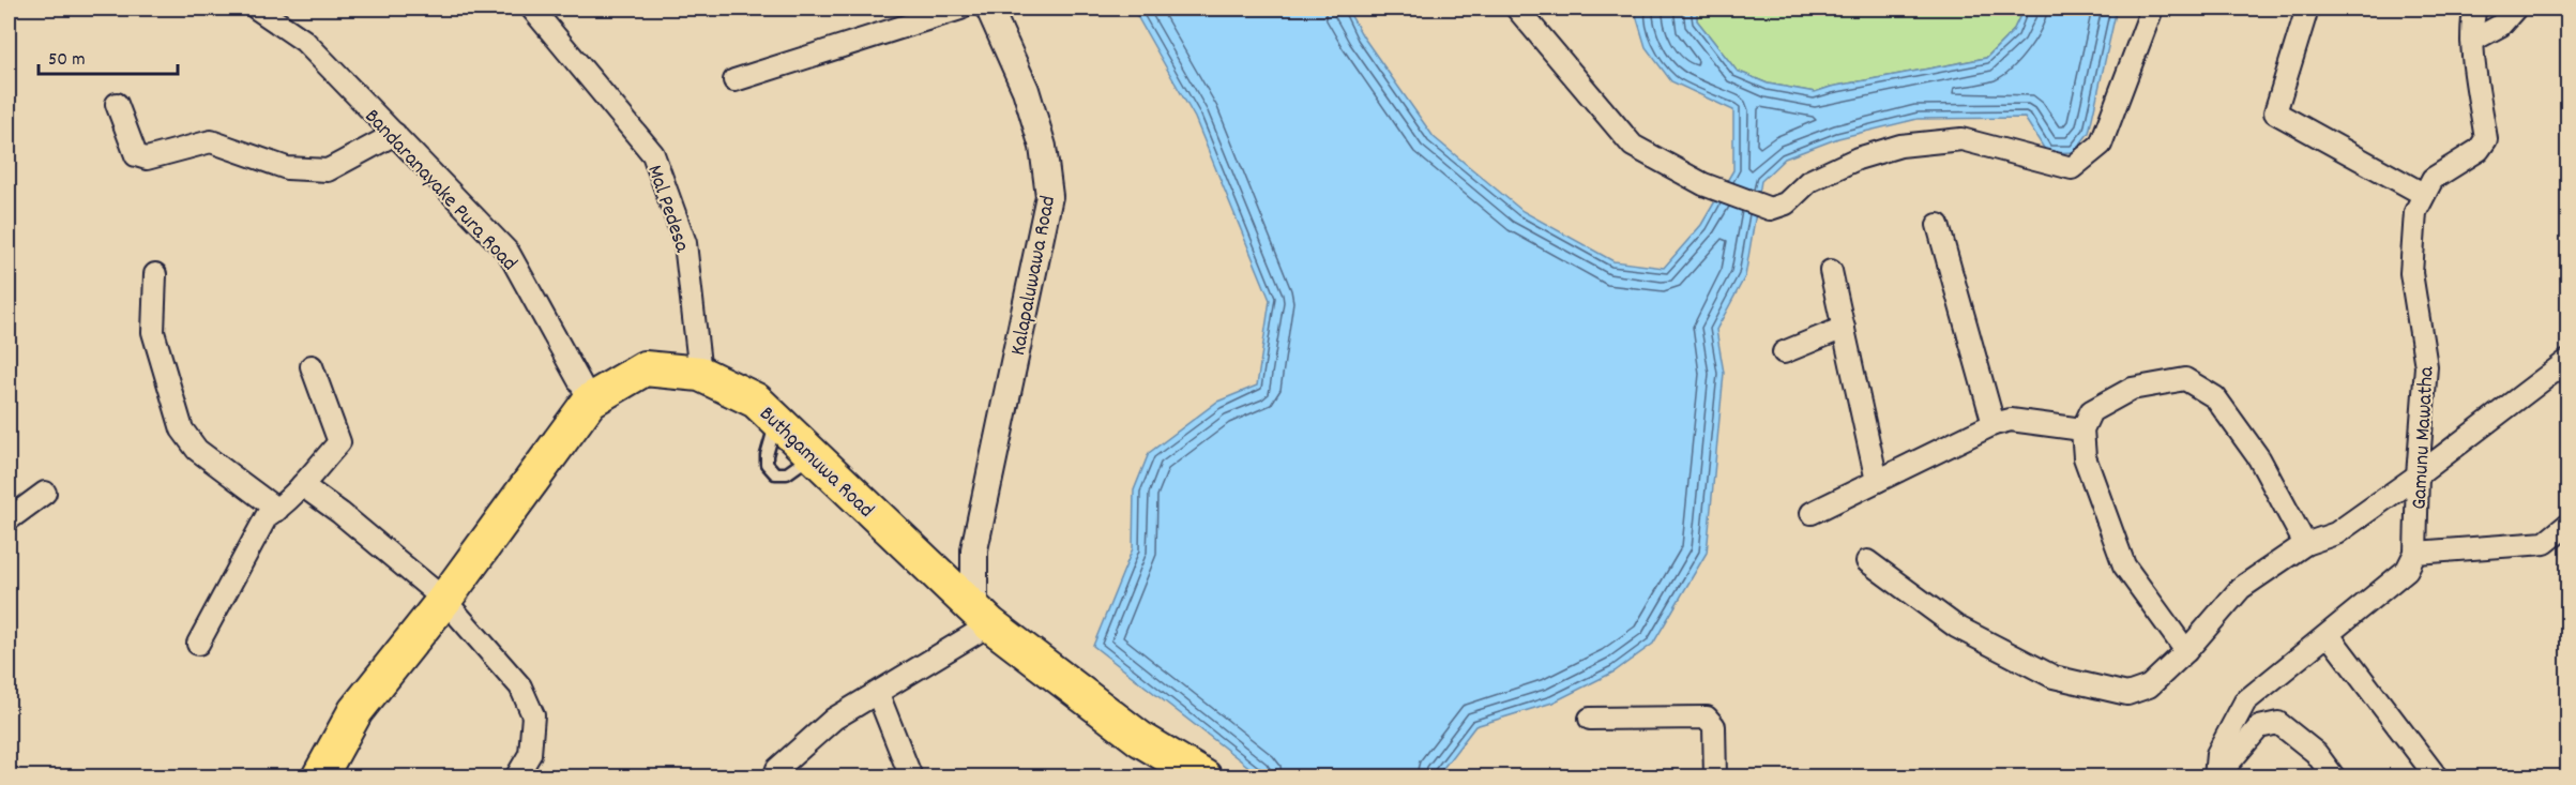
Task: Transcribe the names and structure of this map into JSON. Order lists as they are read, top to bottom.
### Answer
{
  "streets": {
    "main road": ["Buthgamuwa Road"],
    "street": [
      "Bandaranayake Pura Road",
      "Mal Pedesa",
      "Kalapaluwawa Road",
      "Gamunu Mawatha"
    ]
  },
  "crossings": [
    ["Bandaranayake Pura Road", "Buthgamuwa Road"],
    ["Mal Pedesa", "Buthgamuwa Road"],
    ["Kalapaluwawa Road", "Buthgamuwa Road"]
  ],
  "scale_bar": "50 m"
}
